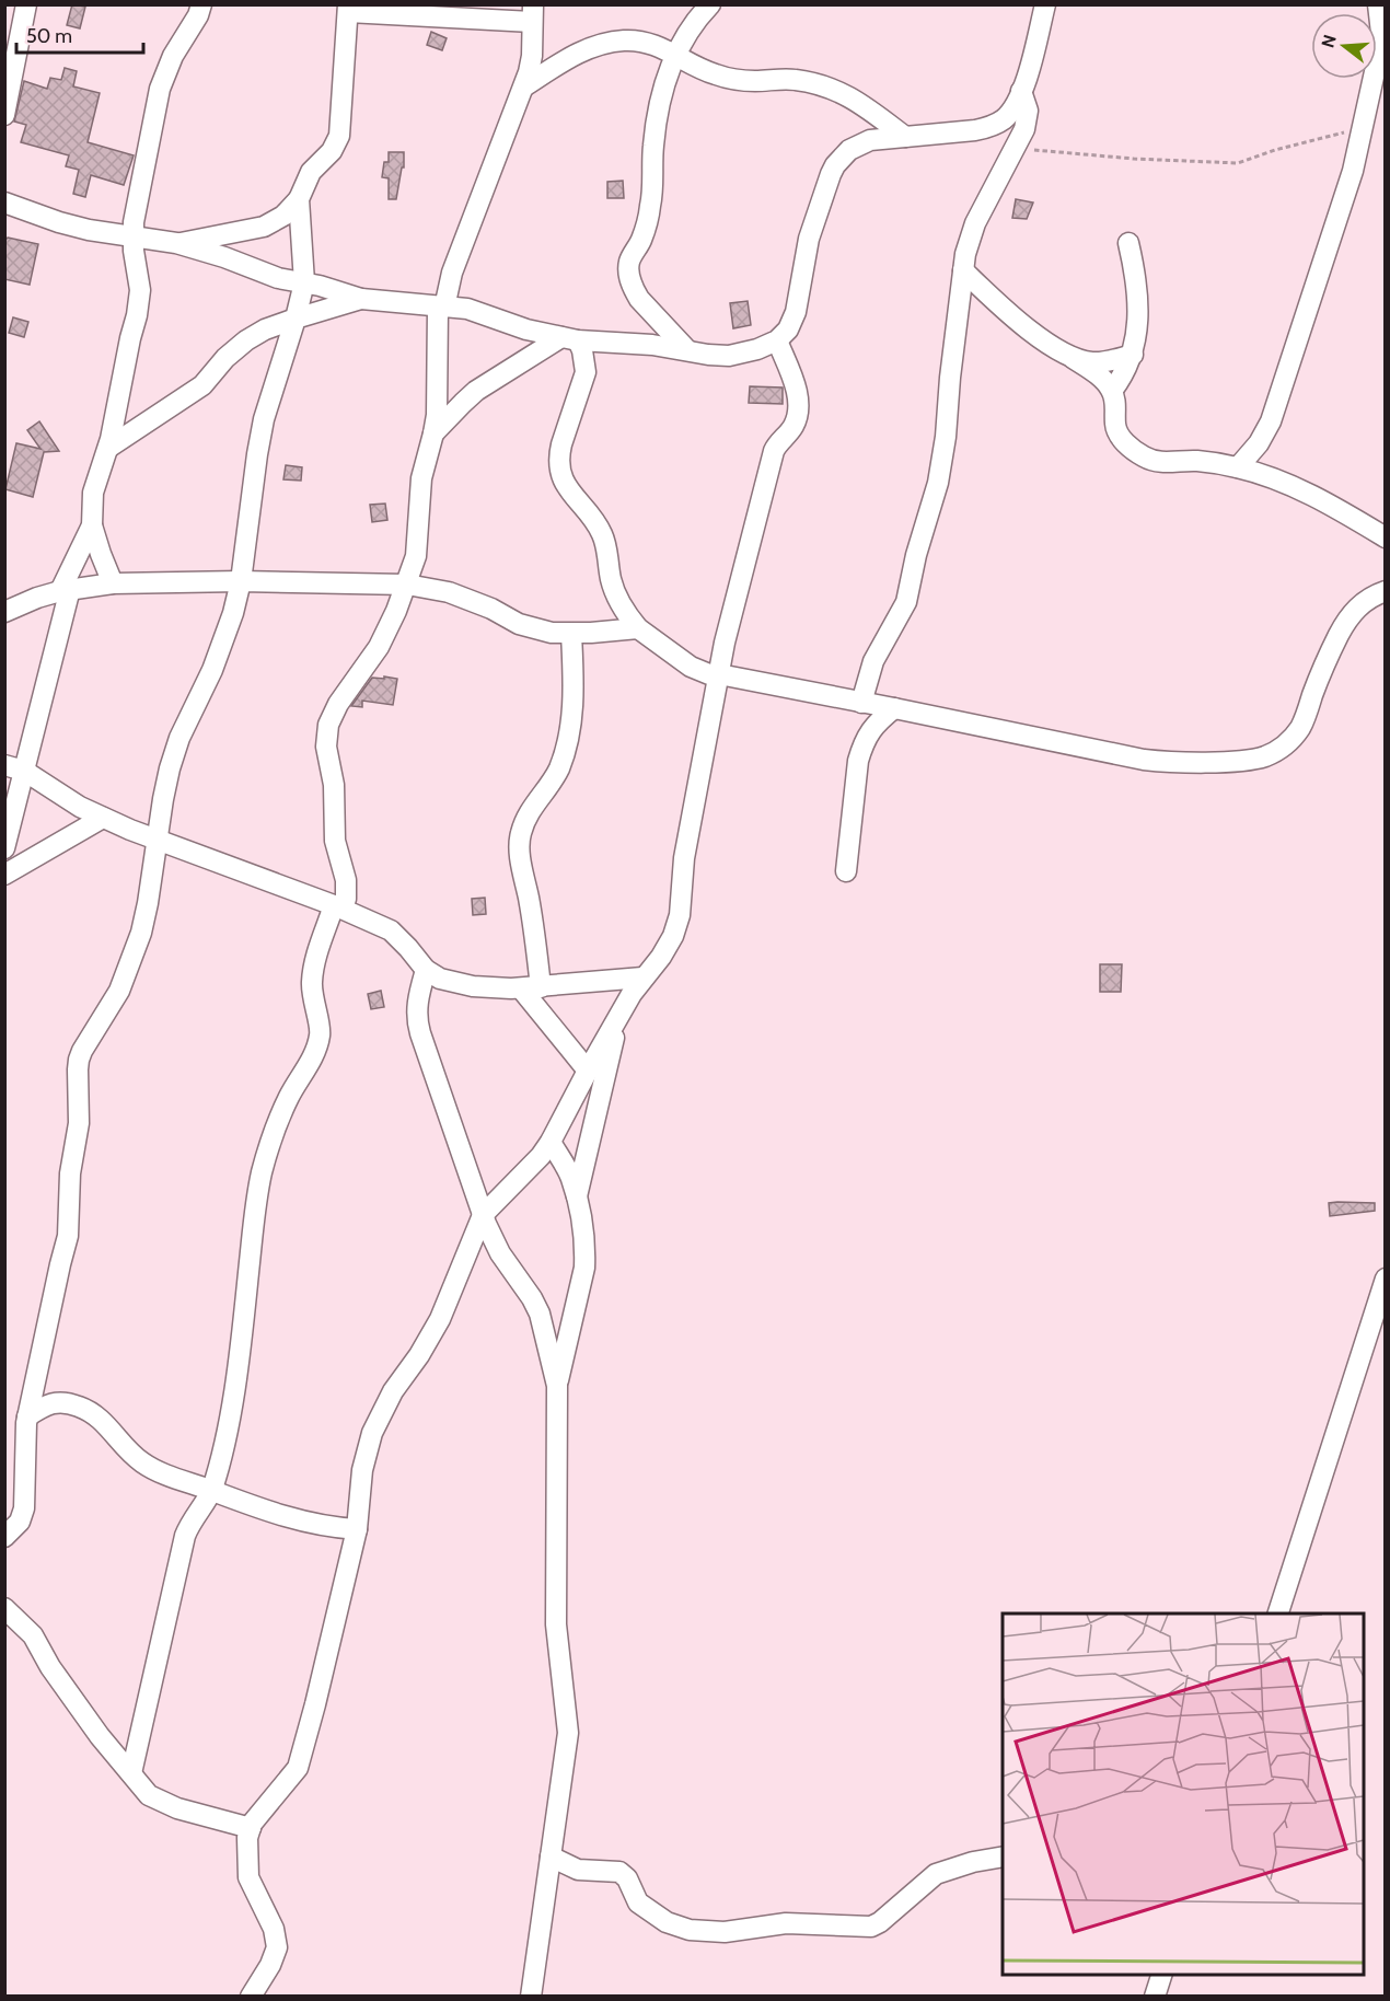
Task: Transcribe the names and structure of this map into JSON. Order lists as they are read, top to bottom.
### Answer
{
  "scale_bar": "50 m",
  "north": "left"
}
